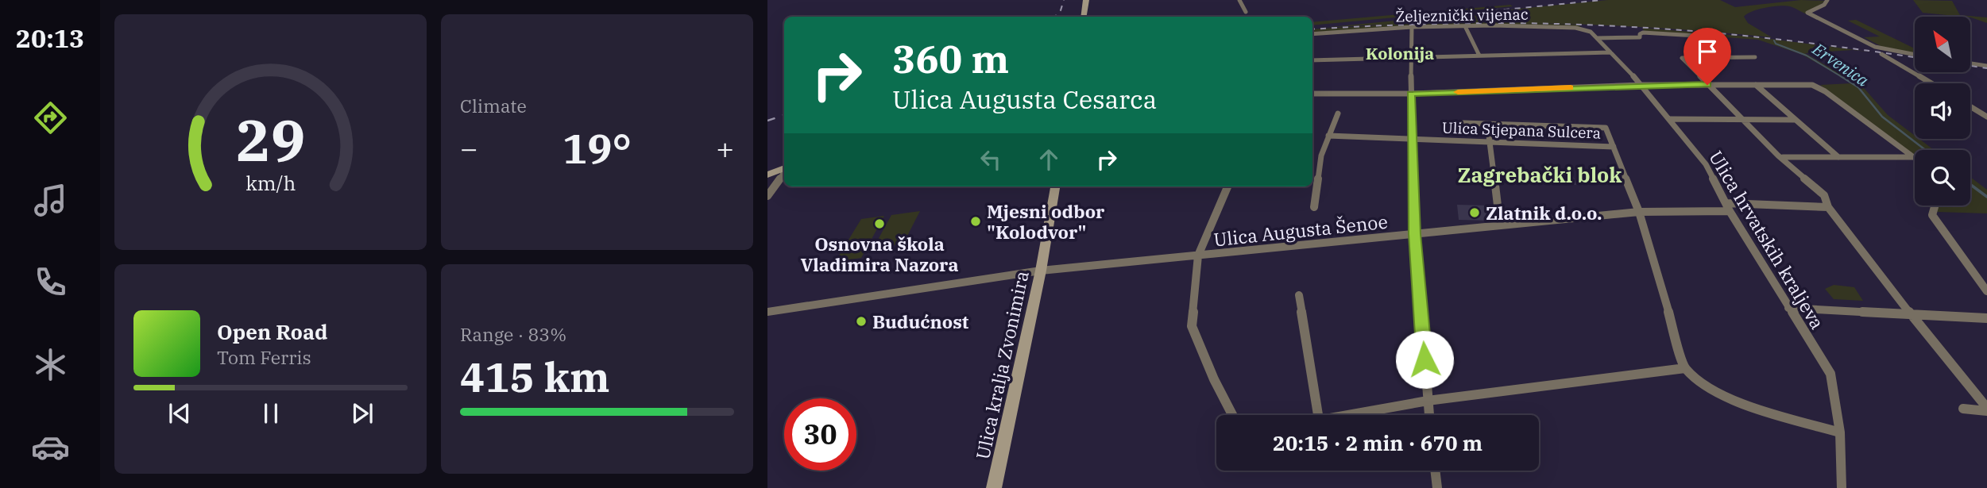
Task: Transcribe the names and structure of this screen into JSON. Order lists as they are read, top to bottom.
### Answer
{
  "streets": {
    "main road": ["Ulica kralja Zvonimira"],
    "street": [
      "Željeznički vijenac",
      "Ulica Stjepana Sulcera",
      "Ulica Augusta Šenoe",
      "Ulica hrvatskih kraljeva"
    ]
  },
  "crossings": [
    ["Željeznički vijenac", "Ulica hrvatskih kraljeva"],
    ["Ulica Augusta Šenoe", "Ulica hrvatskih kraljeva"],
    ["Ulica Augusta Šenoe", "Ulica kralja Zvonimira"]
  ],
  "districts": ["Kolonija", "Zagrebački blok"],
  "water": ["Ervenica"],
  "places": [
    "Zlatnik d.o.o.",
    "Mjesni odbor \"Kolodvor\"",
    "Osnovna škola Vladimira Nazora",
    "Budućnost"
  ],
  "north": "top left",
  "page": {
    "tabs": "20:13",
    "tile": [
      "Climate",
      ["Range · 83%", "415 km"]
    ],
    "turn": ["360 m", "Ulica Augusta Cesarca"],
    "heat": ["−", "19°", "+"],
    "song": ["Open Road", "Tom Ferris"],
    "limit": "30",
    "trip": "20:15 · 2 min · 670 m",
    "gauge": ["29", "km/h"]
  }
}
